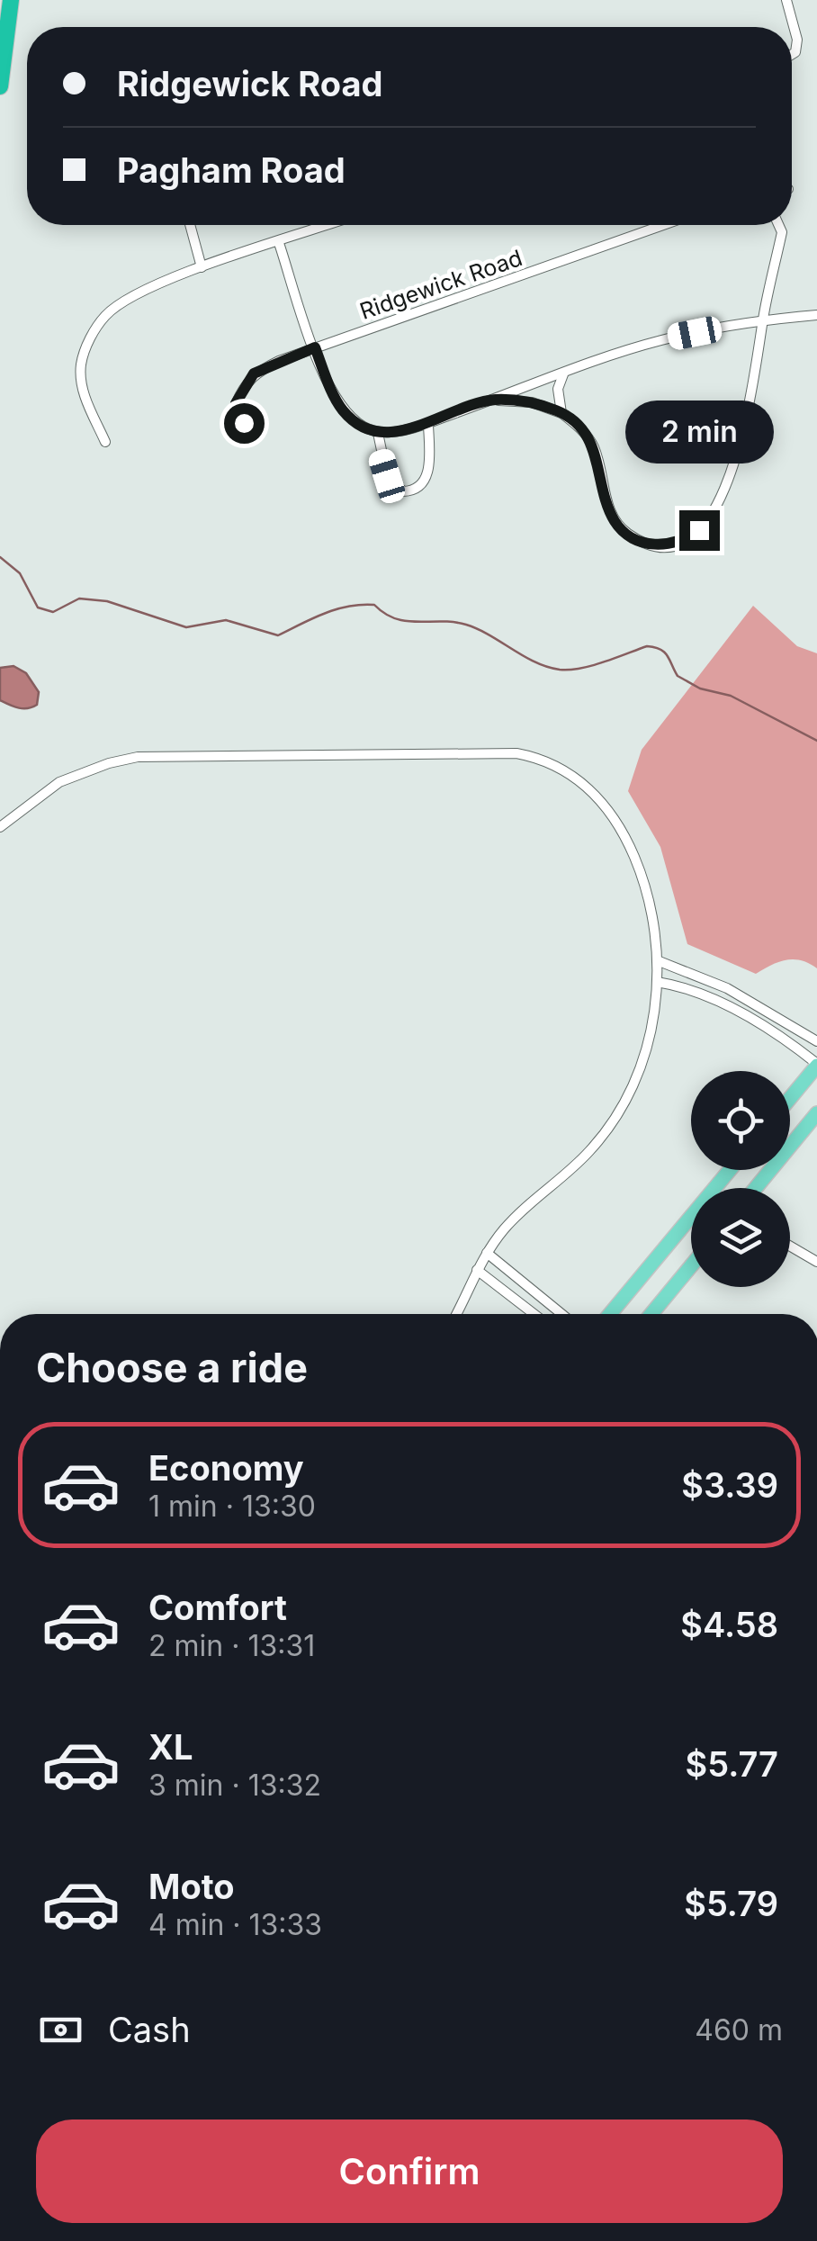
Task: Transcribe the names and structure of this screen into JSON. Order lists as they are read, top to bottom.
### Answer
{
  "streets": {
    "street": ["Ridgewick Road"]
  },
  "page": {
    "banner": ["Ridgewick Road", "Pagham Road"],
    "bubble": "2 min",
    "heading": "Choose a ride",
    "list": [
      {
        "name": "Economy",
        "note": "1 min · 13:30",
        "value": "$3.39"
      },
      {
        "name": "Comfort",
        "note": "2 min · 13:31",
        "value": "$4.58"
      },
      {
        "name": "XL",
        "note": "3 min · 13:32",
        "value": "$5.77"
      },
      {
        "name": "Moto",
        "note": "4 min · 13:33",
        "value": "$5.79"
      }
    ],
    "pay": ["Cash", "460 m"],
    "buttons": "Confirm"
  }
}
